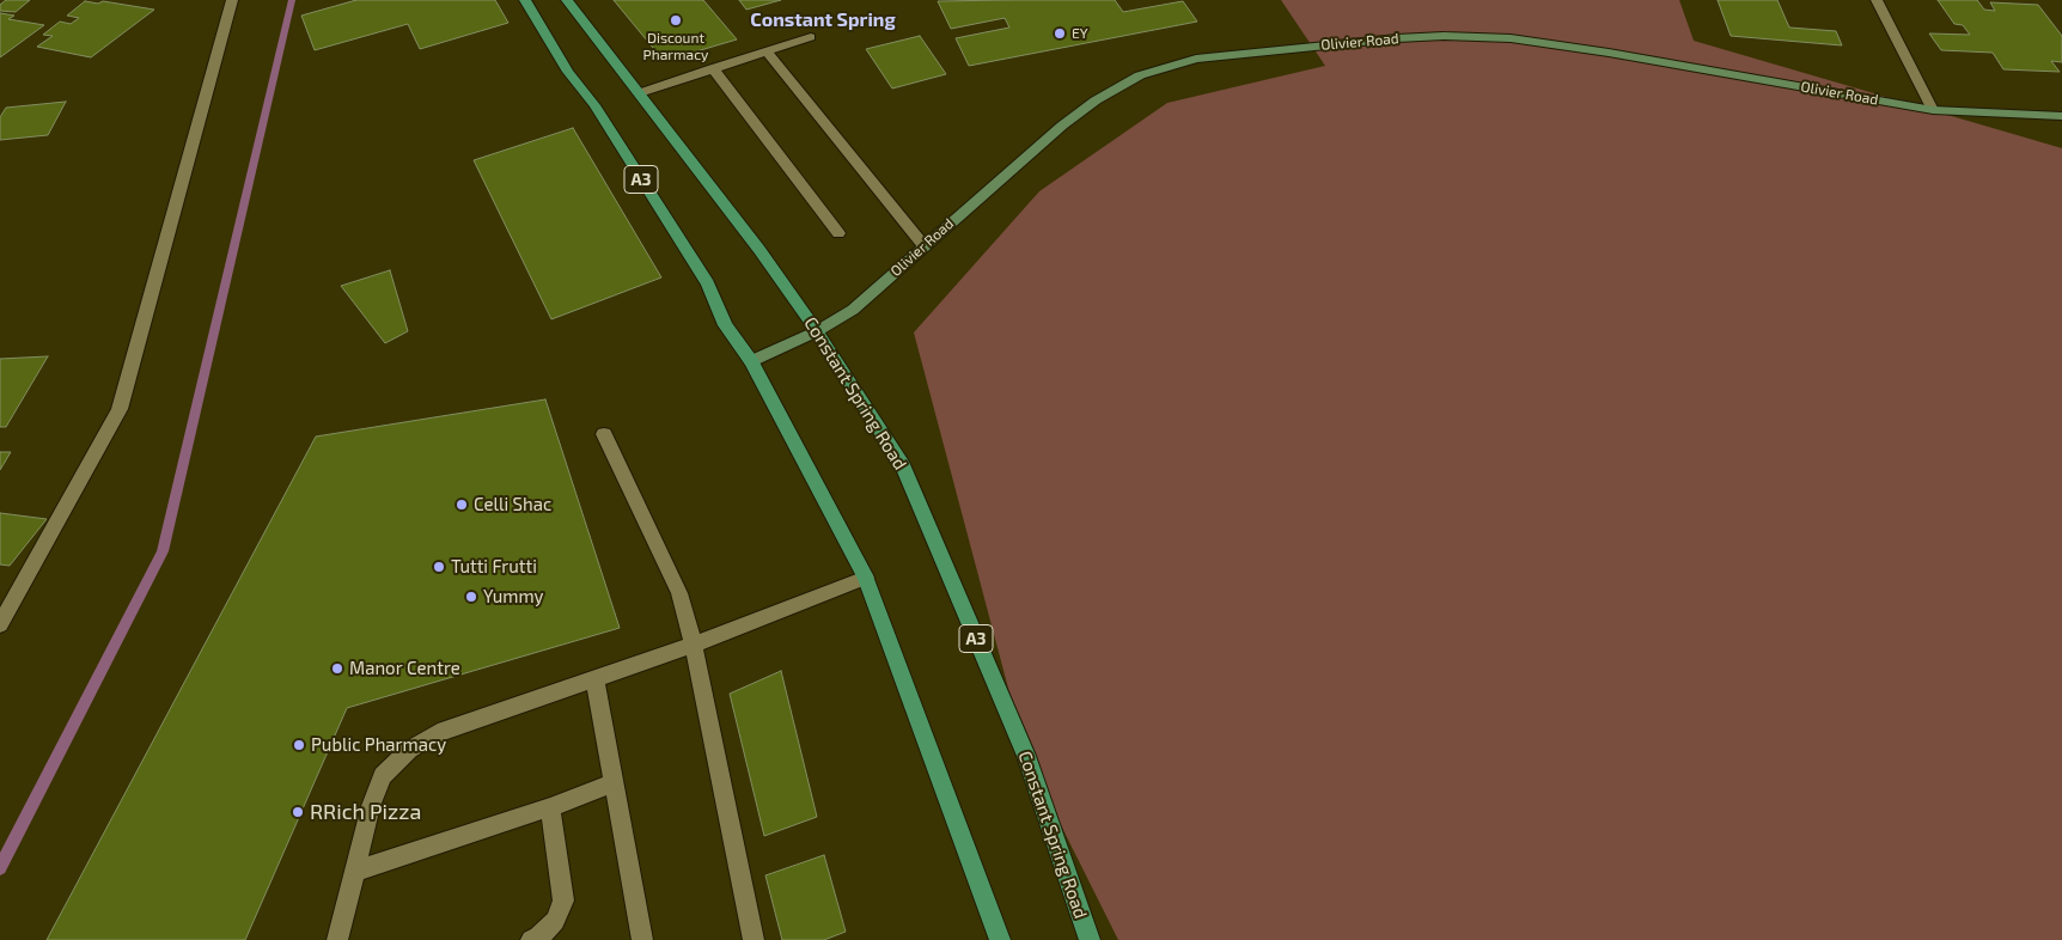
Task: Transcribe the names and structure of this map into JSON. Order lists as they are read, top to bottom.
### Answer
{
  "streets": {
    "main road": ["Olivier Road", "A3", "Constant Spring Road"]
  },
  "crossings": [
    ["Olivier Road", "A3"],
    ["Olivier Road", "Constant Spring Road"]
  ],
  "districts": ["Constant Spring"],
  "places": [
    "Discount Pharmacy",
    "EY",
    "Celli Shac",
    "Tutti Frutti",
    "Yummy",
    "Manor Centre",
    "Public Pharmacy",
    "RRich Pizza"
  ]
}
